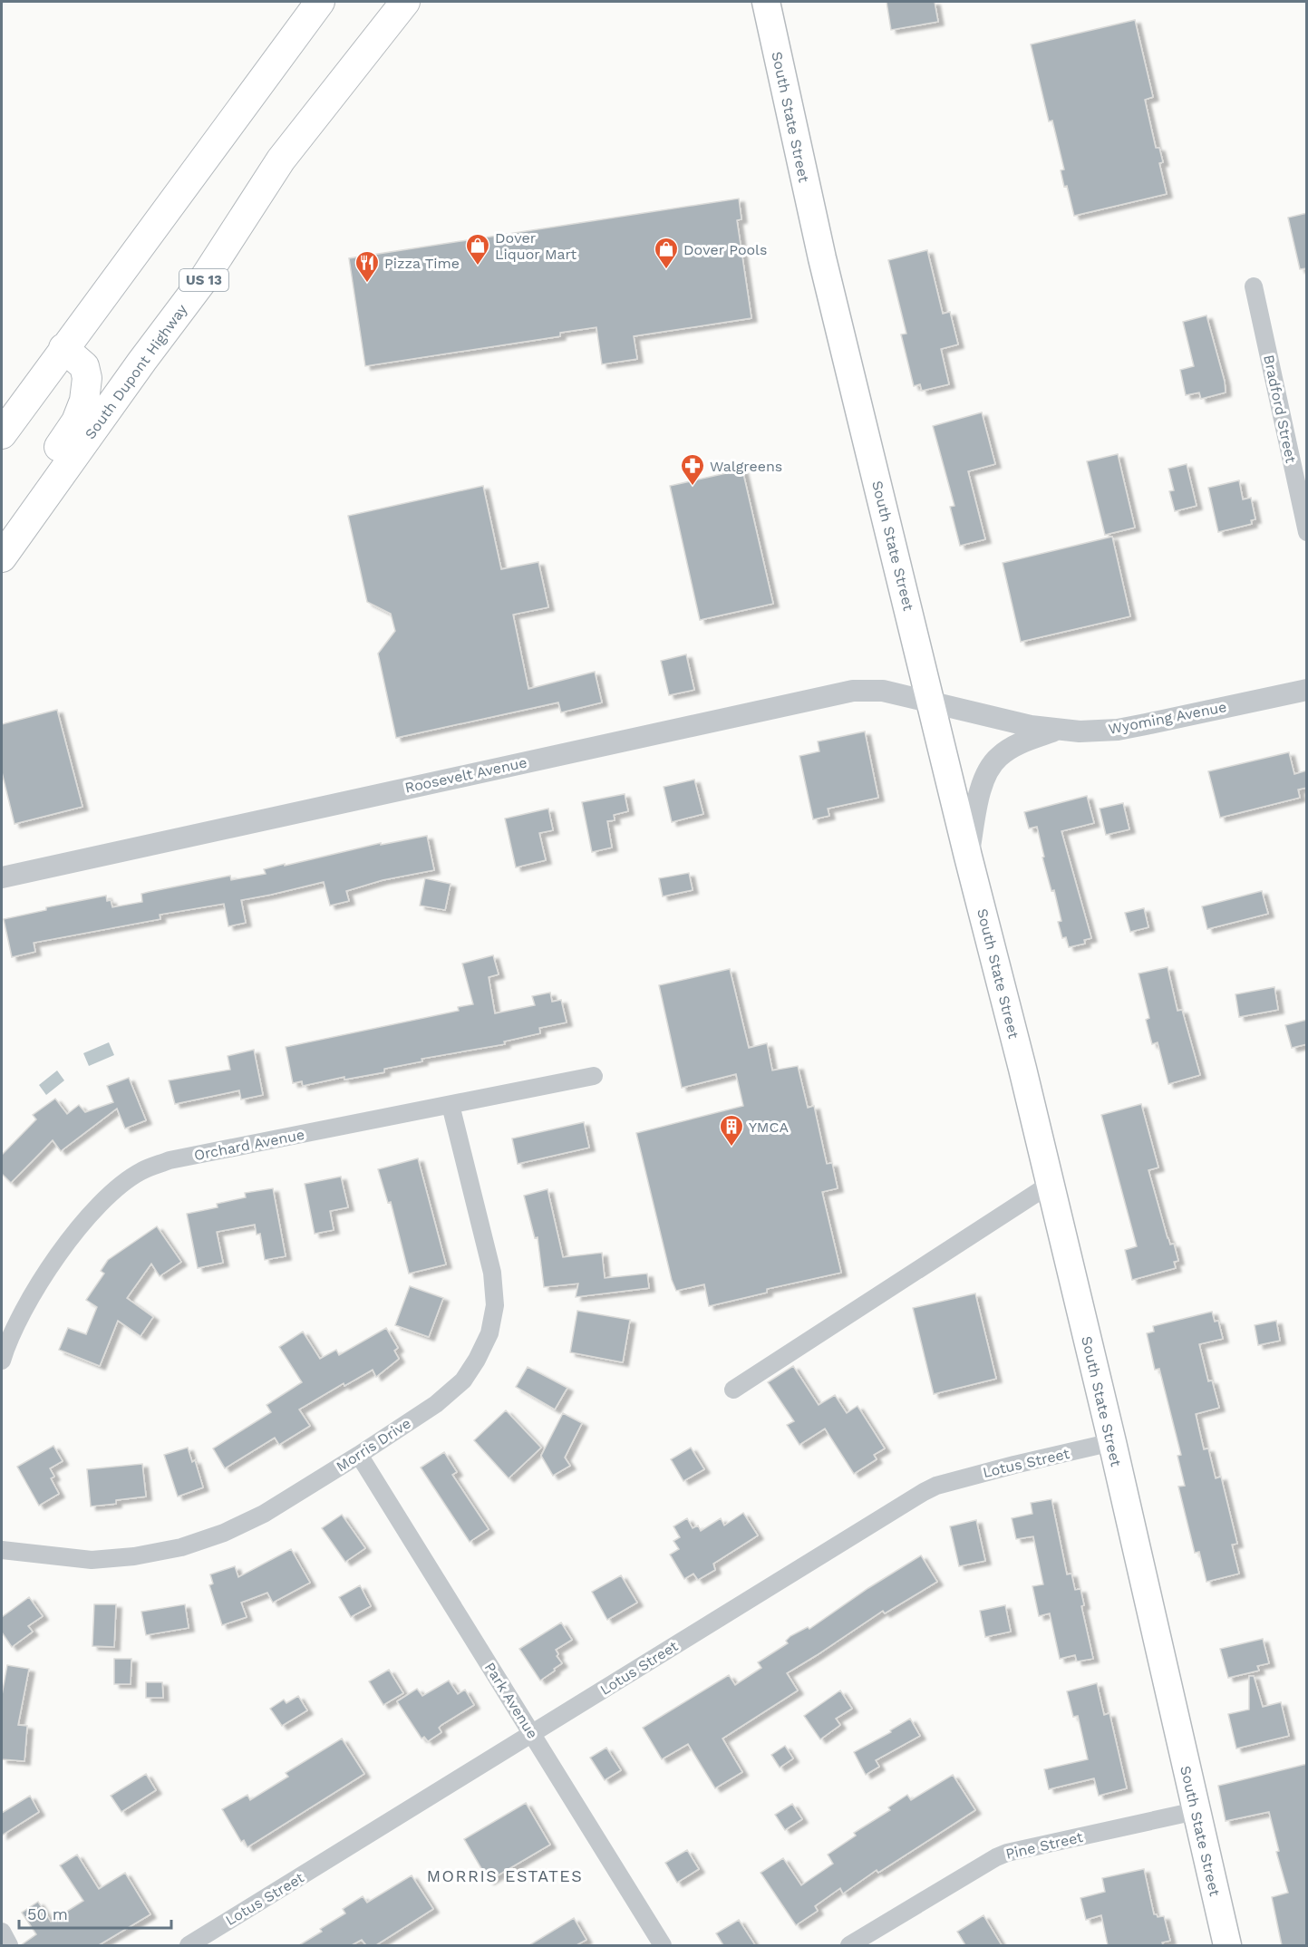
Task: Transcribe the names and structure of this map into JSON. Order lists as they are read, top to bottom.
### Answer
{
  "streets": {
    "highway": ["US 13", "South Dupont Highway"],
    "main road": ["South State Street"],
    "street": [
      "Bradford Street",
      "Wyoming Avenue",
      "Roosevelt Avenue",
      "Orchard Avenue",
      "Morris Drive",
      "Lotus Street",
      "Park Avenue",
      "Pine Street"
    ]
  },
  "crossings": [
    ["South State Street", "Wyoming Avenue"],
    ["South State Street", "Roosevelt Avenue"],
    ["South State Street", "Lotus Street"],
    ["South State Street", "Pine Street"],
    ["Wyoming Avenue", "Roosevelt Avenue"],
    ["Orchard Avenue", "Morris Drive"],
    ["Morris Drive", "Park Avenue"],
    ["Lotus Street", "Park Avenue"]
  ],
  "districts": ["MORRIS ESTATES"],
  "places": {
    "shop": ["Dover Liquor Mart", "Dover Pools"],
    "restaurant": ["Pizza Time"],
    "pharmacy": ["Walgreens"],
    "building": ["YMCA"]
  },
  "scale_bar": "50 m"
}
